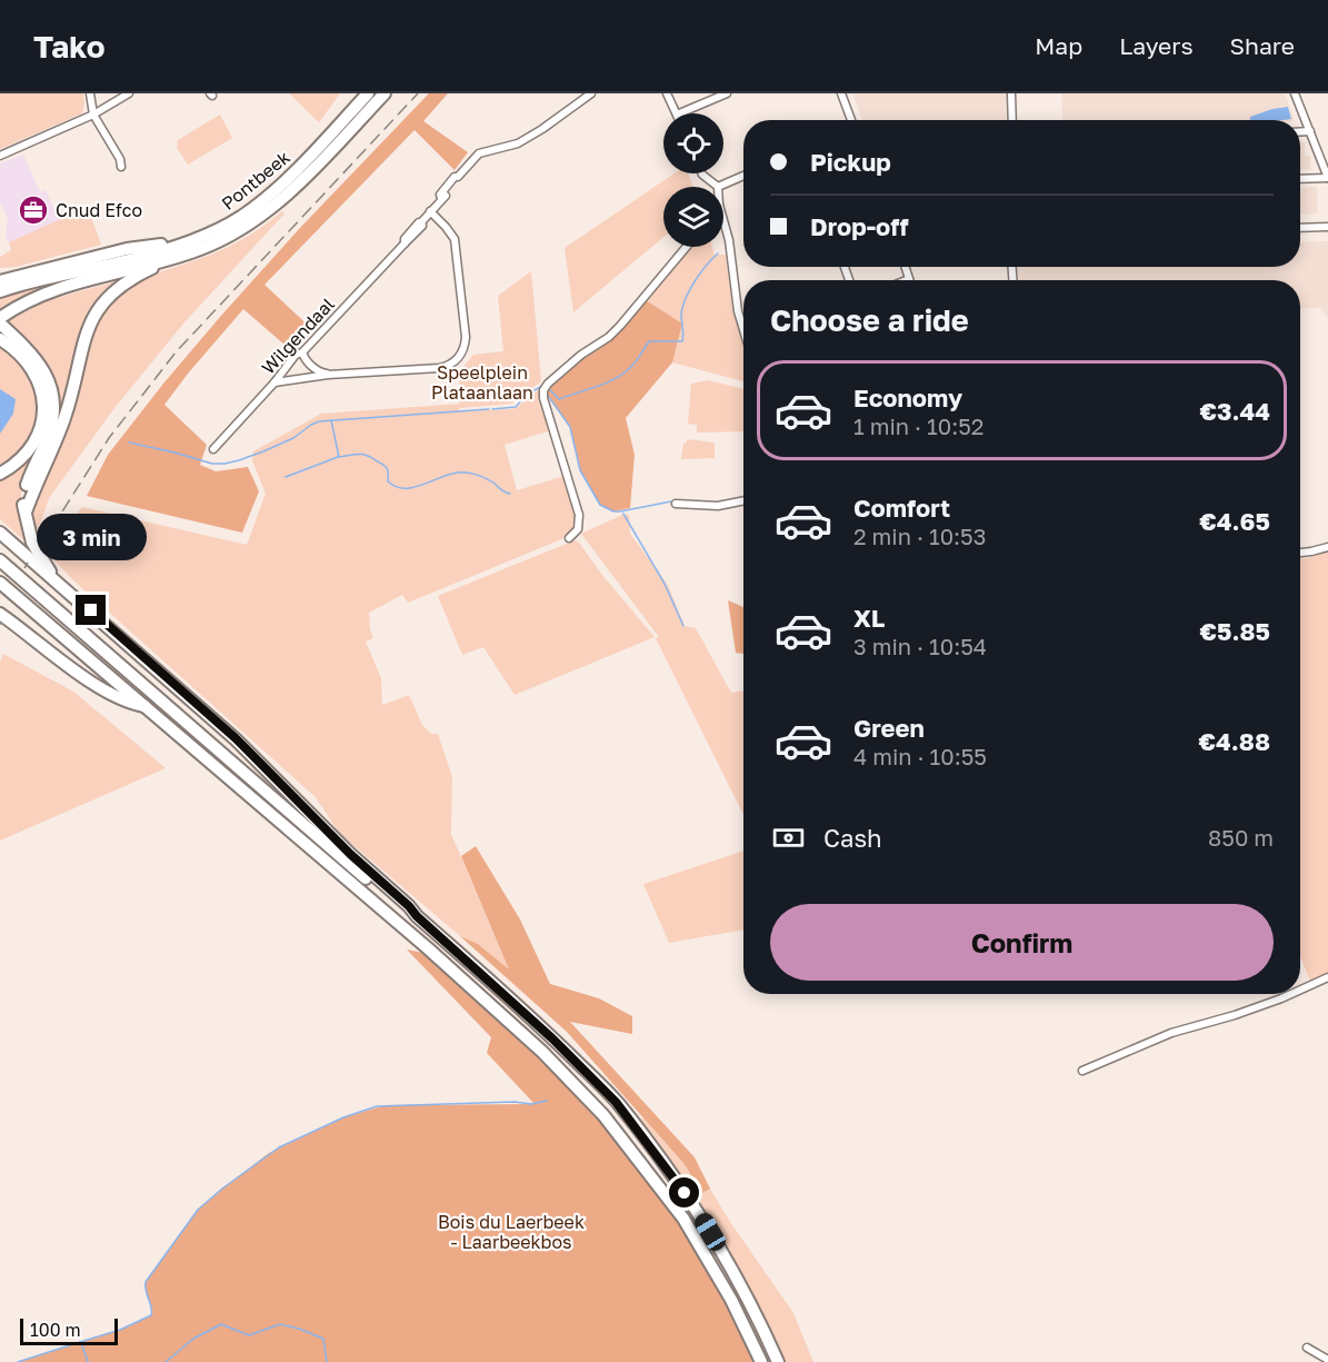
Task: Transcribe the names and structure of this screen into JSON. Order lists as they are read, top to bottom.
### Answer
{
  "streets": {
    "highway": ["Pontbeek"],
    "street": ["Wilgendaal"]
  },
  "parks": ["Speelplein Plataanlaan", "Bois du Laerbeek - Laarbeekbos"],
  "places": {
    "office": ["Cnud Efco"]
  },
  "scale_bar": "100 m",
  "page": {
    "header": "Tako",
    "nav": ["Map", "Layers", "Share"],
    "banner": ["Pickup", "Drop-off"],
    "heading": "Choose a ride",
    "list": [
      {
        "name": "Economy",
        "note": "1 min · 10:52",
        "value": "€3.44"
      },
      {
        "name": "Comfort",
        "note": "2 min · 10:53",
        "value": "€4.65"
      },
      {
        "name": "XL",
        "note": "3 min · 10:54",
        "value": "€5.85"
      },
      {
        "name": "Green",
        "note": "4 min · 10:55",
        "value": "€4.88"
      }
    ],
    "bubble": "3 min",
    "pay": ["Cash", "850 m"],
    "buttons": "Confirm",
    "scale": "100 m"
  }
}
